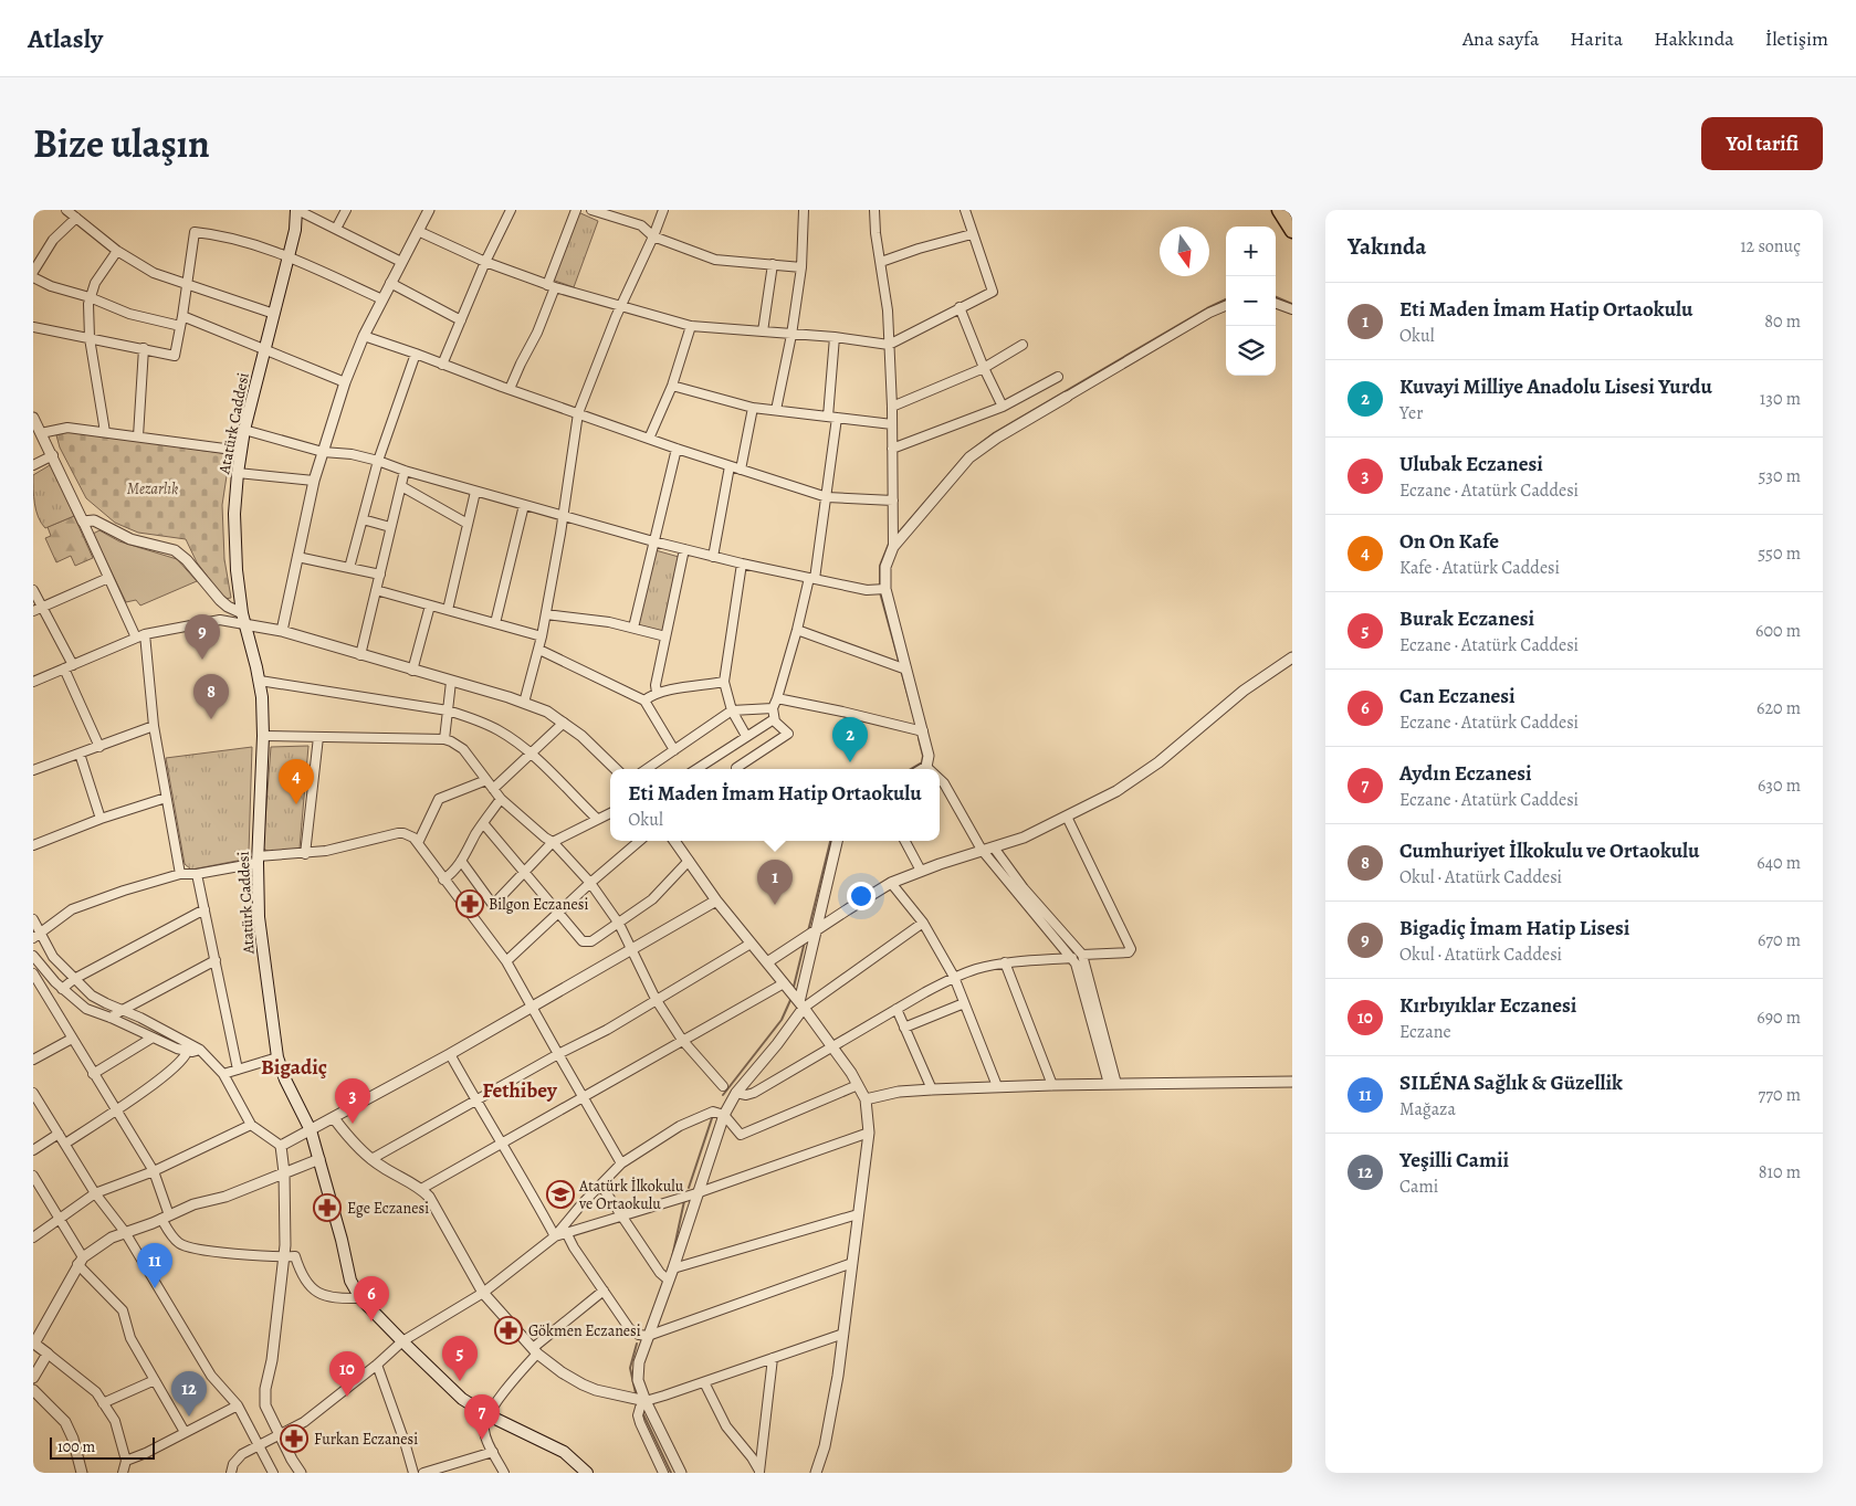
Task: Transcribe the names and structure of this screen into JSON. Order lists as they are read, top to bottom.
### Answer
{
  "streets": {
    "main road": ["Atatürk Caddesi"]
  },
  "districts": ["Bigadiç", "Fethibey"],
  "parks": ["Mezarlık"],
  "places": {
    "pharmacy": [
      "Bilgon Eczanesi",
      "Ege Eczanesi",
      "Gökmen Eczanesi",
      "Furkan Eczanesi"
    ],
    "school or university": ["Atatürk İlkokulu ve Ortaokulu"]
  },
  "scale_bar": "100 m",
  "north": "bottom",
  "page": {
    "header": "Atlasly",
    "nav": [
      "Ana sayfa",
      "Harita",
      "Hakkında",
      "İletişim"
    ],
    "title": "Bize ulaşın",
    "buttons": "Yol tarifi",
    "heading": ["Yakında", "12 sonuç"],
    "map_buttons": ["+", "−"],
    "list": [
      {
        "mark": "1",
        "name": "Eti Maden İmam Hatip Ortaokulu",
        "note": "Okul",
        "value": "80 m"
      },
      {
        "mark": "2",
        "name": "Kuvayi Milliye Anadolu Lisesi Yurdu",
        "note": "Yer",
        "value": "130 m"
      },
      {
        "mark": "3",
        "name": "Ulubak Eczanesi",
        "note": "Eczane · Atatürk Caddesi",
        "value": "530 m"
      },
      {
        "mark": "4",
        "name": "On On Kafe",
        "note": "Kafe · Atatürk Caddesi",
        "value": "550 m"
      },
      {
        "mark": "5",
        "name": "Burak Eczanesi",
        "note": "Eczane · Atatürk Caddesi",
        "value": "600 m"
      },
      {
        "mark": "6",
        "name": "Can Eczanesi",
        "note": "Eczane · Atatürk Caddesi",
        "value": "620 m"
      },
      {
        "mark": "7",
        "name": "Aydın Eczanesi",
        "note": "Eczane · Atatürk Caddesi",
        "value": "630 m"
      },
      {
        "mark": "8",
        "name": "Cumhuriyet İlkokulu ve Ortaokulu",
        "note": "Okul · Atatürk Caddesi",
        "value": "640 m"
      },
      {
        "mark": "9",
        "name": "Bigadiç İmam Hatip Lisesi",
        "note": "Okul · Atatürk Caddesi",
        "value": "670 m"
      },
      {
        "mark": "10",
        "name": "Kırbıyıklar Eczanesi",
        "note": "Eczane",
        "value": "690 m"
      },
      {
        "mark": "11",
        "name": "SILÉNA Sağlık & Güzellik",
        "note": "Mağaza",
        "value": "770 m"
      },
      {
        "mark": "12",
        "name": "Yeşilli Camii",
        "note": "Cami",
        "value": "810 m"
      }
    ],
    "pins": [
      "9",
      "8",
      "2",
      "4",
      "1",
      "3",
      "11",
      "6",
      "5",
      "10",
      "12",
      "7"
    ],
    "popup": ["Eti Maden İmam Hatip Ortaokulu", "Okul"],
    "scale": "100 m"
  }
}
